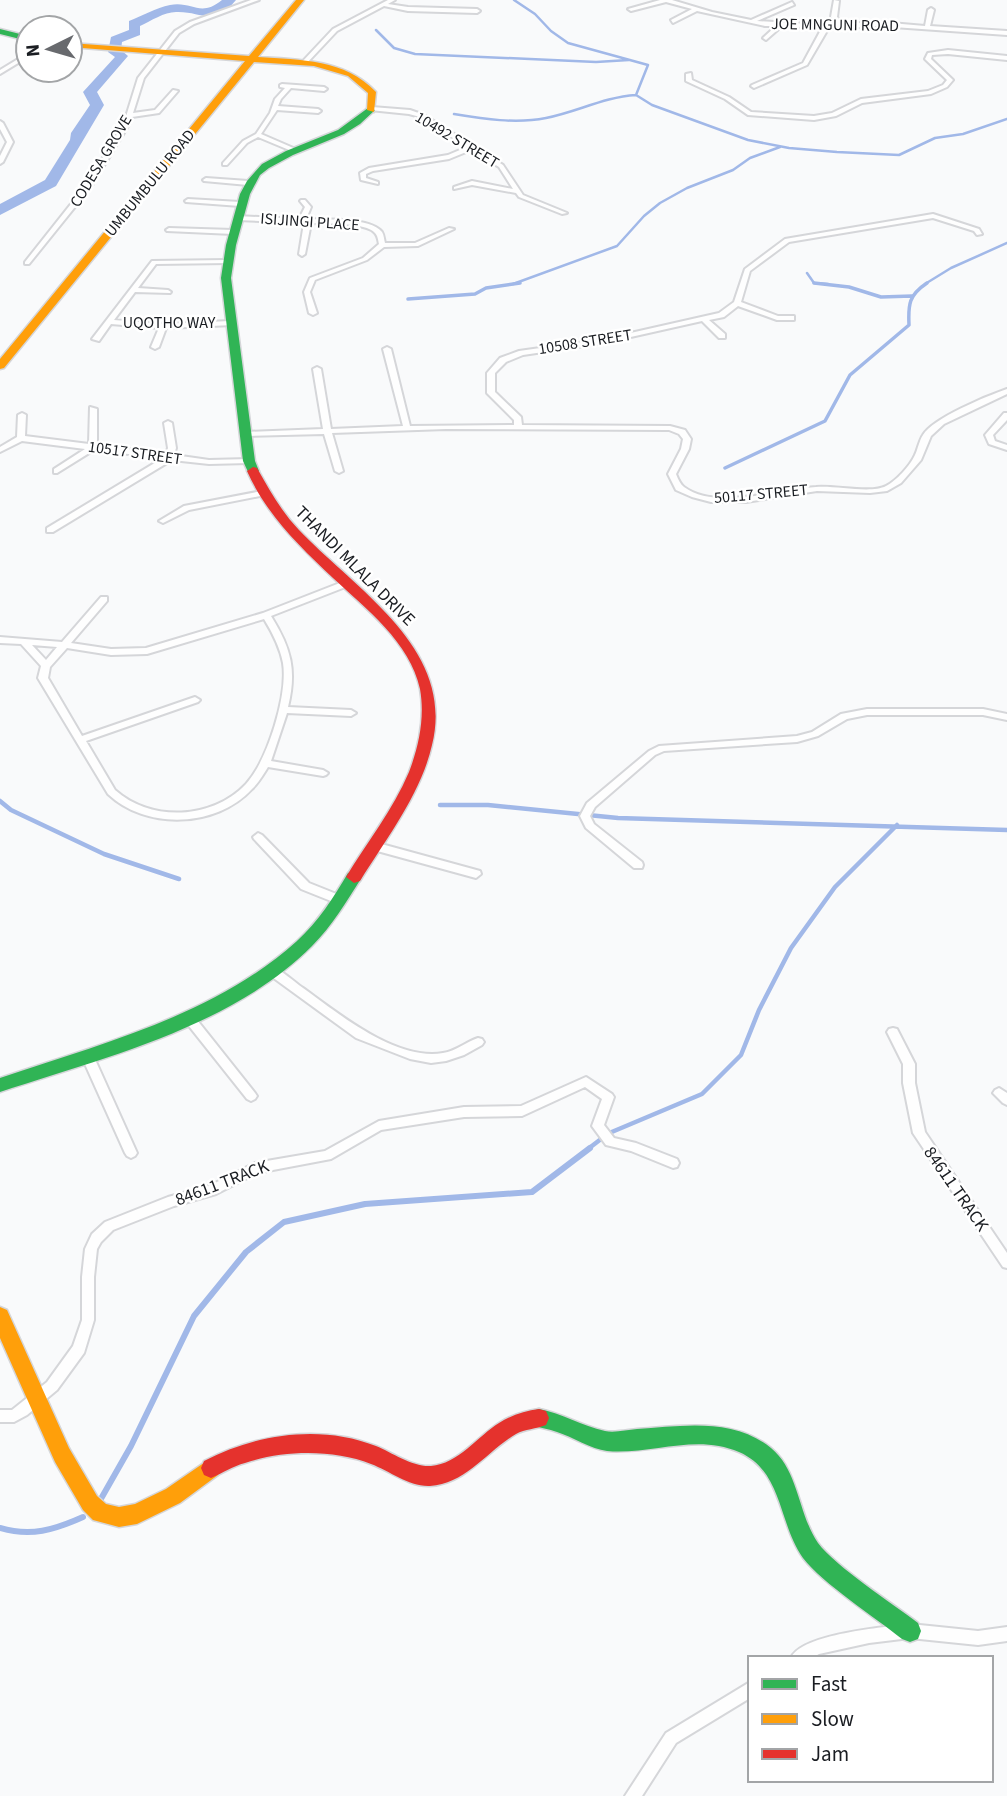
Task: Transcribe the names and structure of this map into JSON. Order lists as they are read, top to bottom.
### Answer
{
  "streets": {
    "street": [
      "JOE MNGUNI ROAD",
      "10492 STREET",
      "CODESA GROVE",
      "UMBUMBULU ROAD",
      "ISIJINGI PLACE",
      "UQOTHO WAY",
      "10508 STREET",
      "10517 STREET",
      "50117 STREET",
      "THANDI MLALA DRIVE",
      "84611 TRACK"
    ]
  },
  "crossings": [
    ["ISIJINGI PLACE", "THANDI MLALA DRIVE"],
    ["UQOTHO WAY", "THANDI MLALA DRIVE"],
    ["10508 STREET", "50117 STREET"],
    ["10517 STREET", "THANDI MLALA DRIVE"]
  ],
  "legend": ["Fast", "Slow", "Jam"],
  "north": "left"
}
